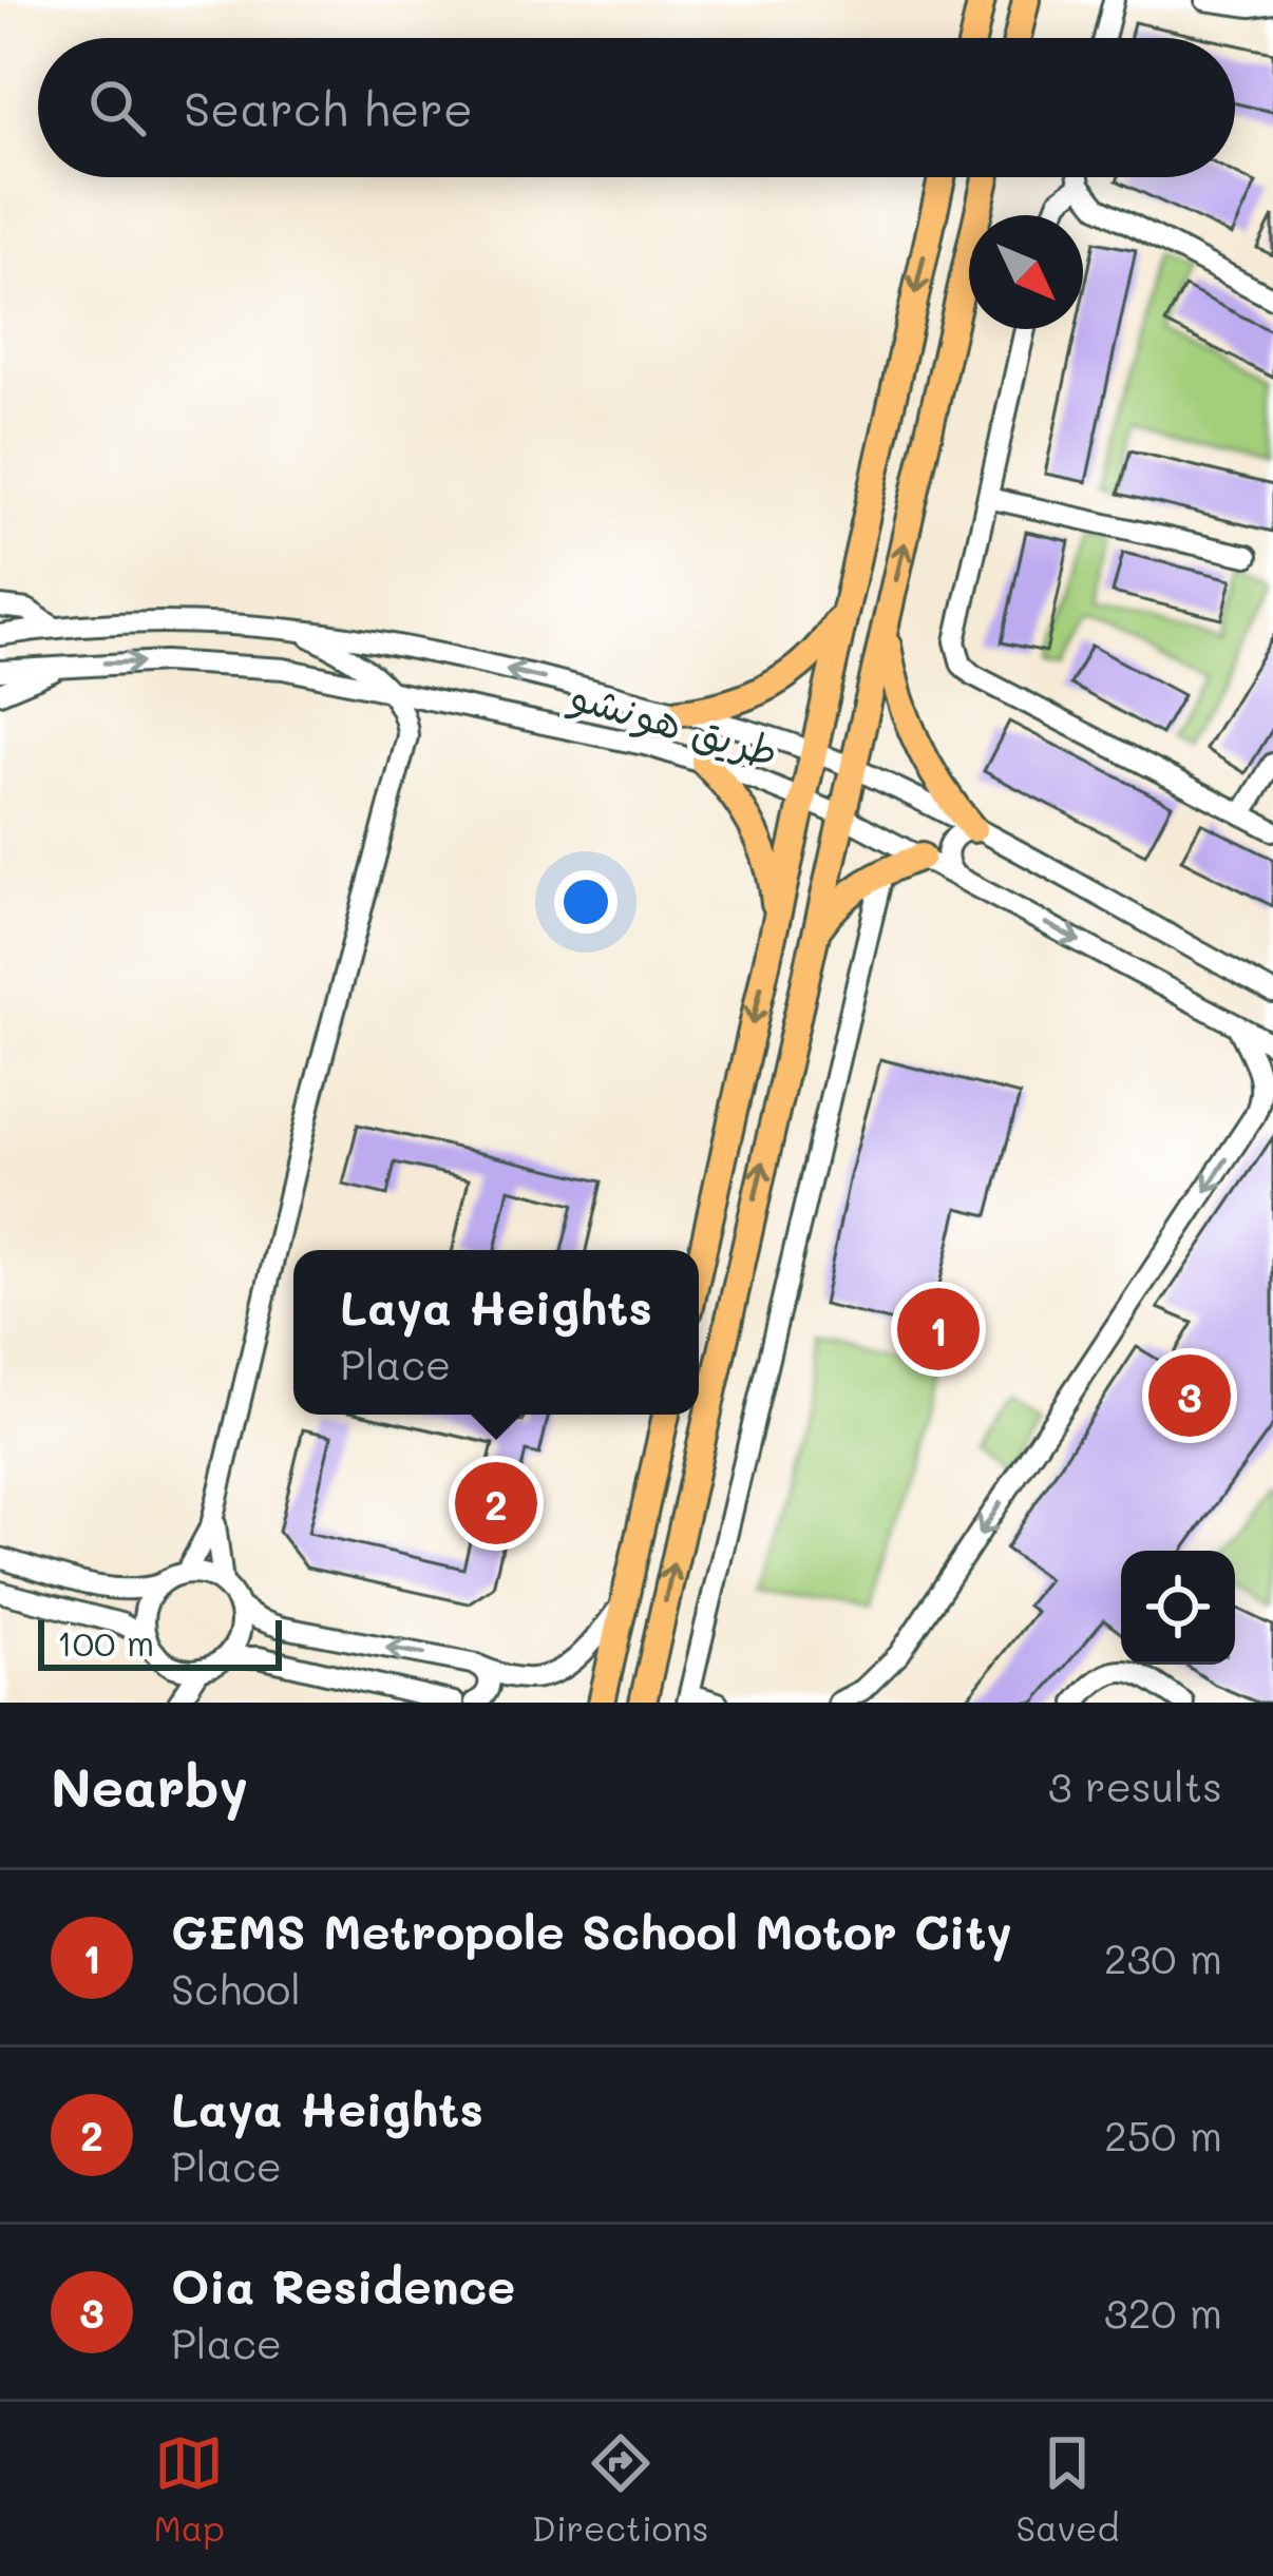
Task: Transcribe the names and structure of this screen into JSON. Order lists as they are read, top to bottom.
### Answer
{
  "streets": {
    "street": ["طريق هونشو"]
  },
  "scale_bar": "100 m",
  "north": "bottom right",
  "page": {
    "search": "Search here",
    "popup": ["Laya Heights", "Place"],
    "pins": ["1", "3", "2"],
    "scale": "100 m",
    "heading": ["Nearby", "3 results"],
    "list": [
      {
        "mark": "1",
        "name": "GEMS Metropole School Motor City",
        "note": "School",
        "value": "230 m"
      },
      {
        "mark": "2",
        "name": "Laya Heights",
        "note": "Place",
        "value": "250 m"
      },
      {
        "mark": "3",
        "name": "Oia Residence",
        "note": "Place",
        "value": "320 m"
      }
    ],
    "nav": ["Map", "Directions", "Saved"]
  }
}
